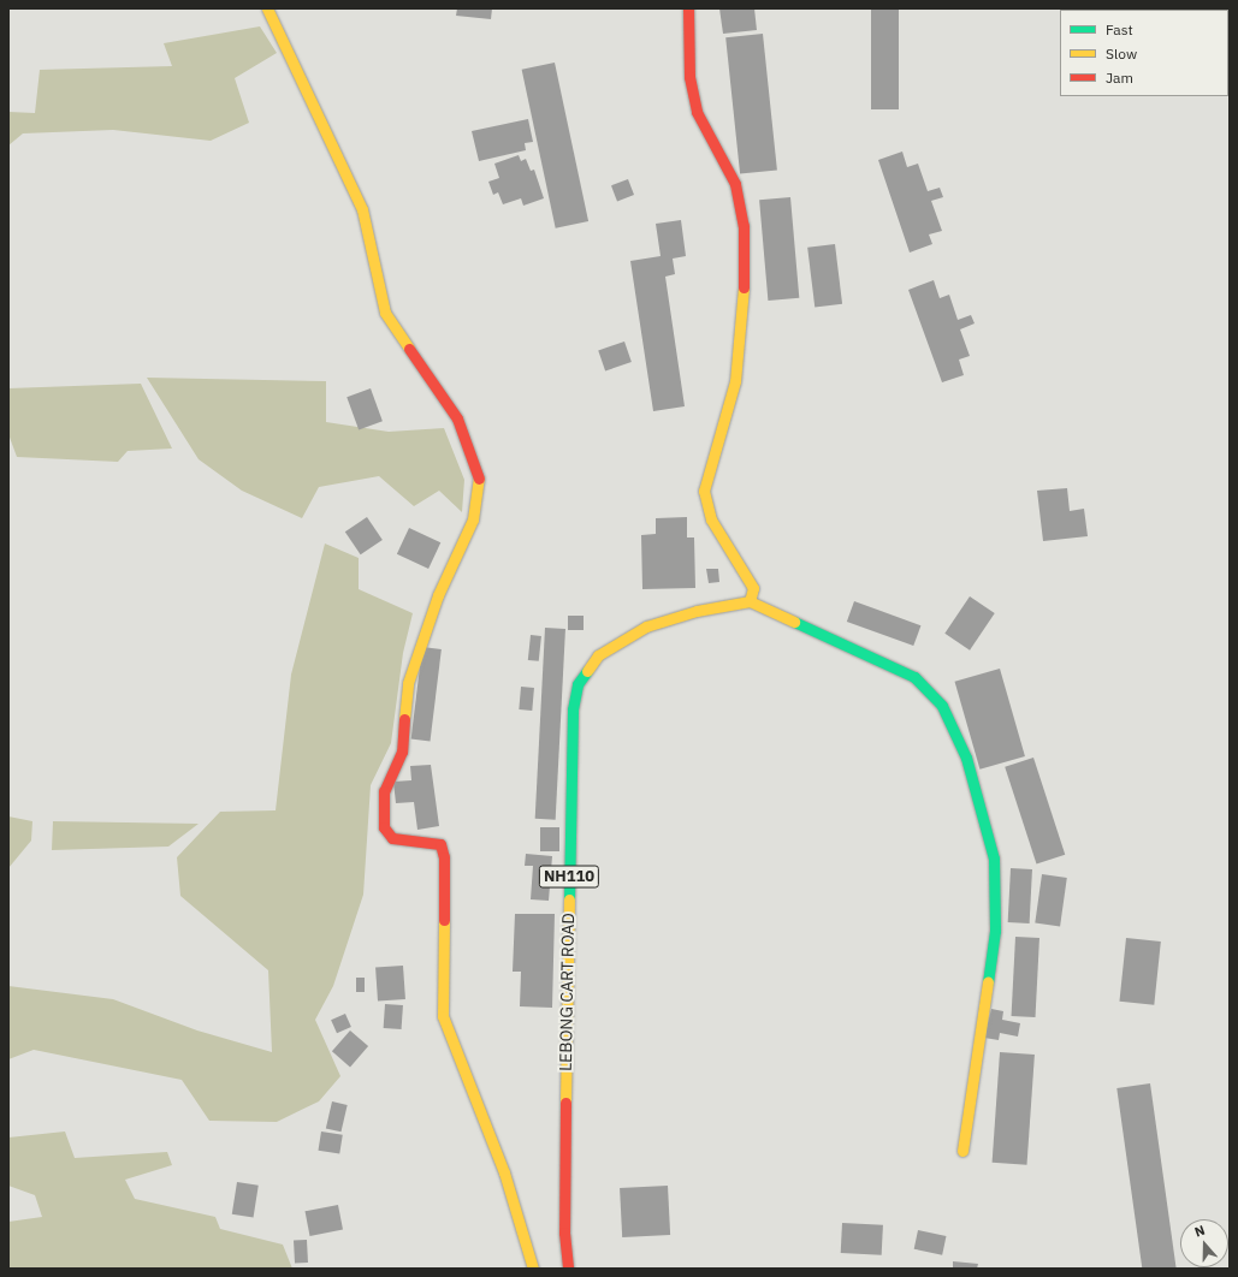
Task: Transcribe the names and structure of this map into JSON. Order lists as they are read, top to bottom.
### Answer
{
  "streets": {
    "main road": ["NH110", "LEBONG CART ROAD"]
  },
  "legend": ["Fast", "Slow", "Jam"],
  "north": "top"
}
